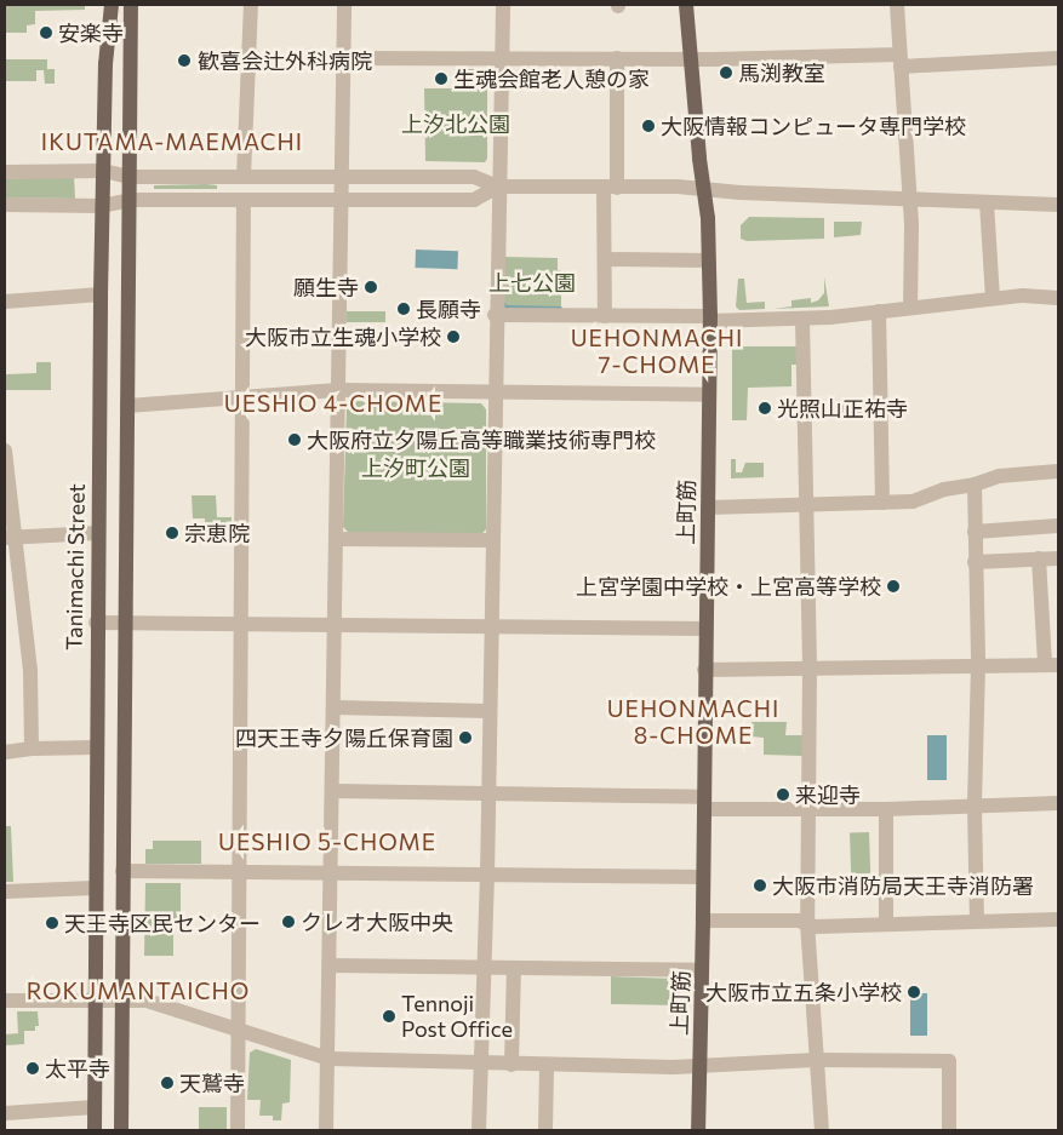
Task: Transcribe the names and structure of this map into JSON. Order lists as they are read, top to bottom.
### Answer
{
  "streets": {
    "main road": ["上町筋", "Tanimachi Street"]
  },
  "districts": [
    "IKUTAMA-MAEMACHI",
    "UEHONMACHI 7-CHOME",
    "UESHIO 4-CHOME",
    "UEHONMACHI 8-CHOME",
    "UESHIO 5-CHOME",
    "ROKUMANTAICHO"
  ],
  "parks": ["上汐北公園", "上七公園", "上汐町公園"],
  "places": [
    "安楽寺",
    "歓喜会辻外科病院",
    "馬渕教室",
    "生魂会館老人憩の家",
    "大阪情報コンピュータ専門学校",
    "願生寺",
    "長願寺",
    "大阪市立生魂小学校",
    "光照山正祐寺",
    "大阪府立夕陽丘高等職業技術専門校",
    "宗恵院",
    "上宮学園中学校・上宮高等学校",
    "四天王寺夕陽丘保育園",
    "来迎寺",
    "大阪市消防局天王寺消防署",
    "クレオ大阪中央",
    "天王寺区民センター",
    "大阪市立五条小学校",
    "Tennoji Post Office",
    "太平寺",
    "天鷲寺"
  ]
}
